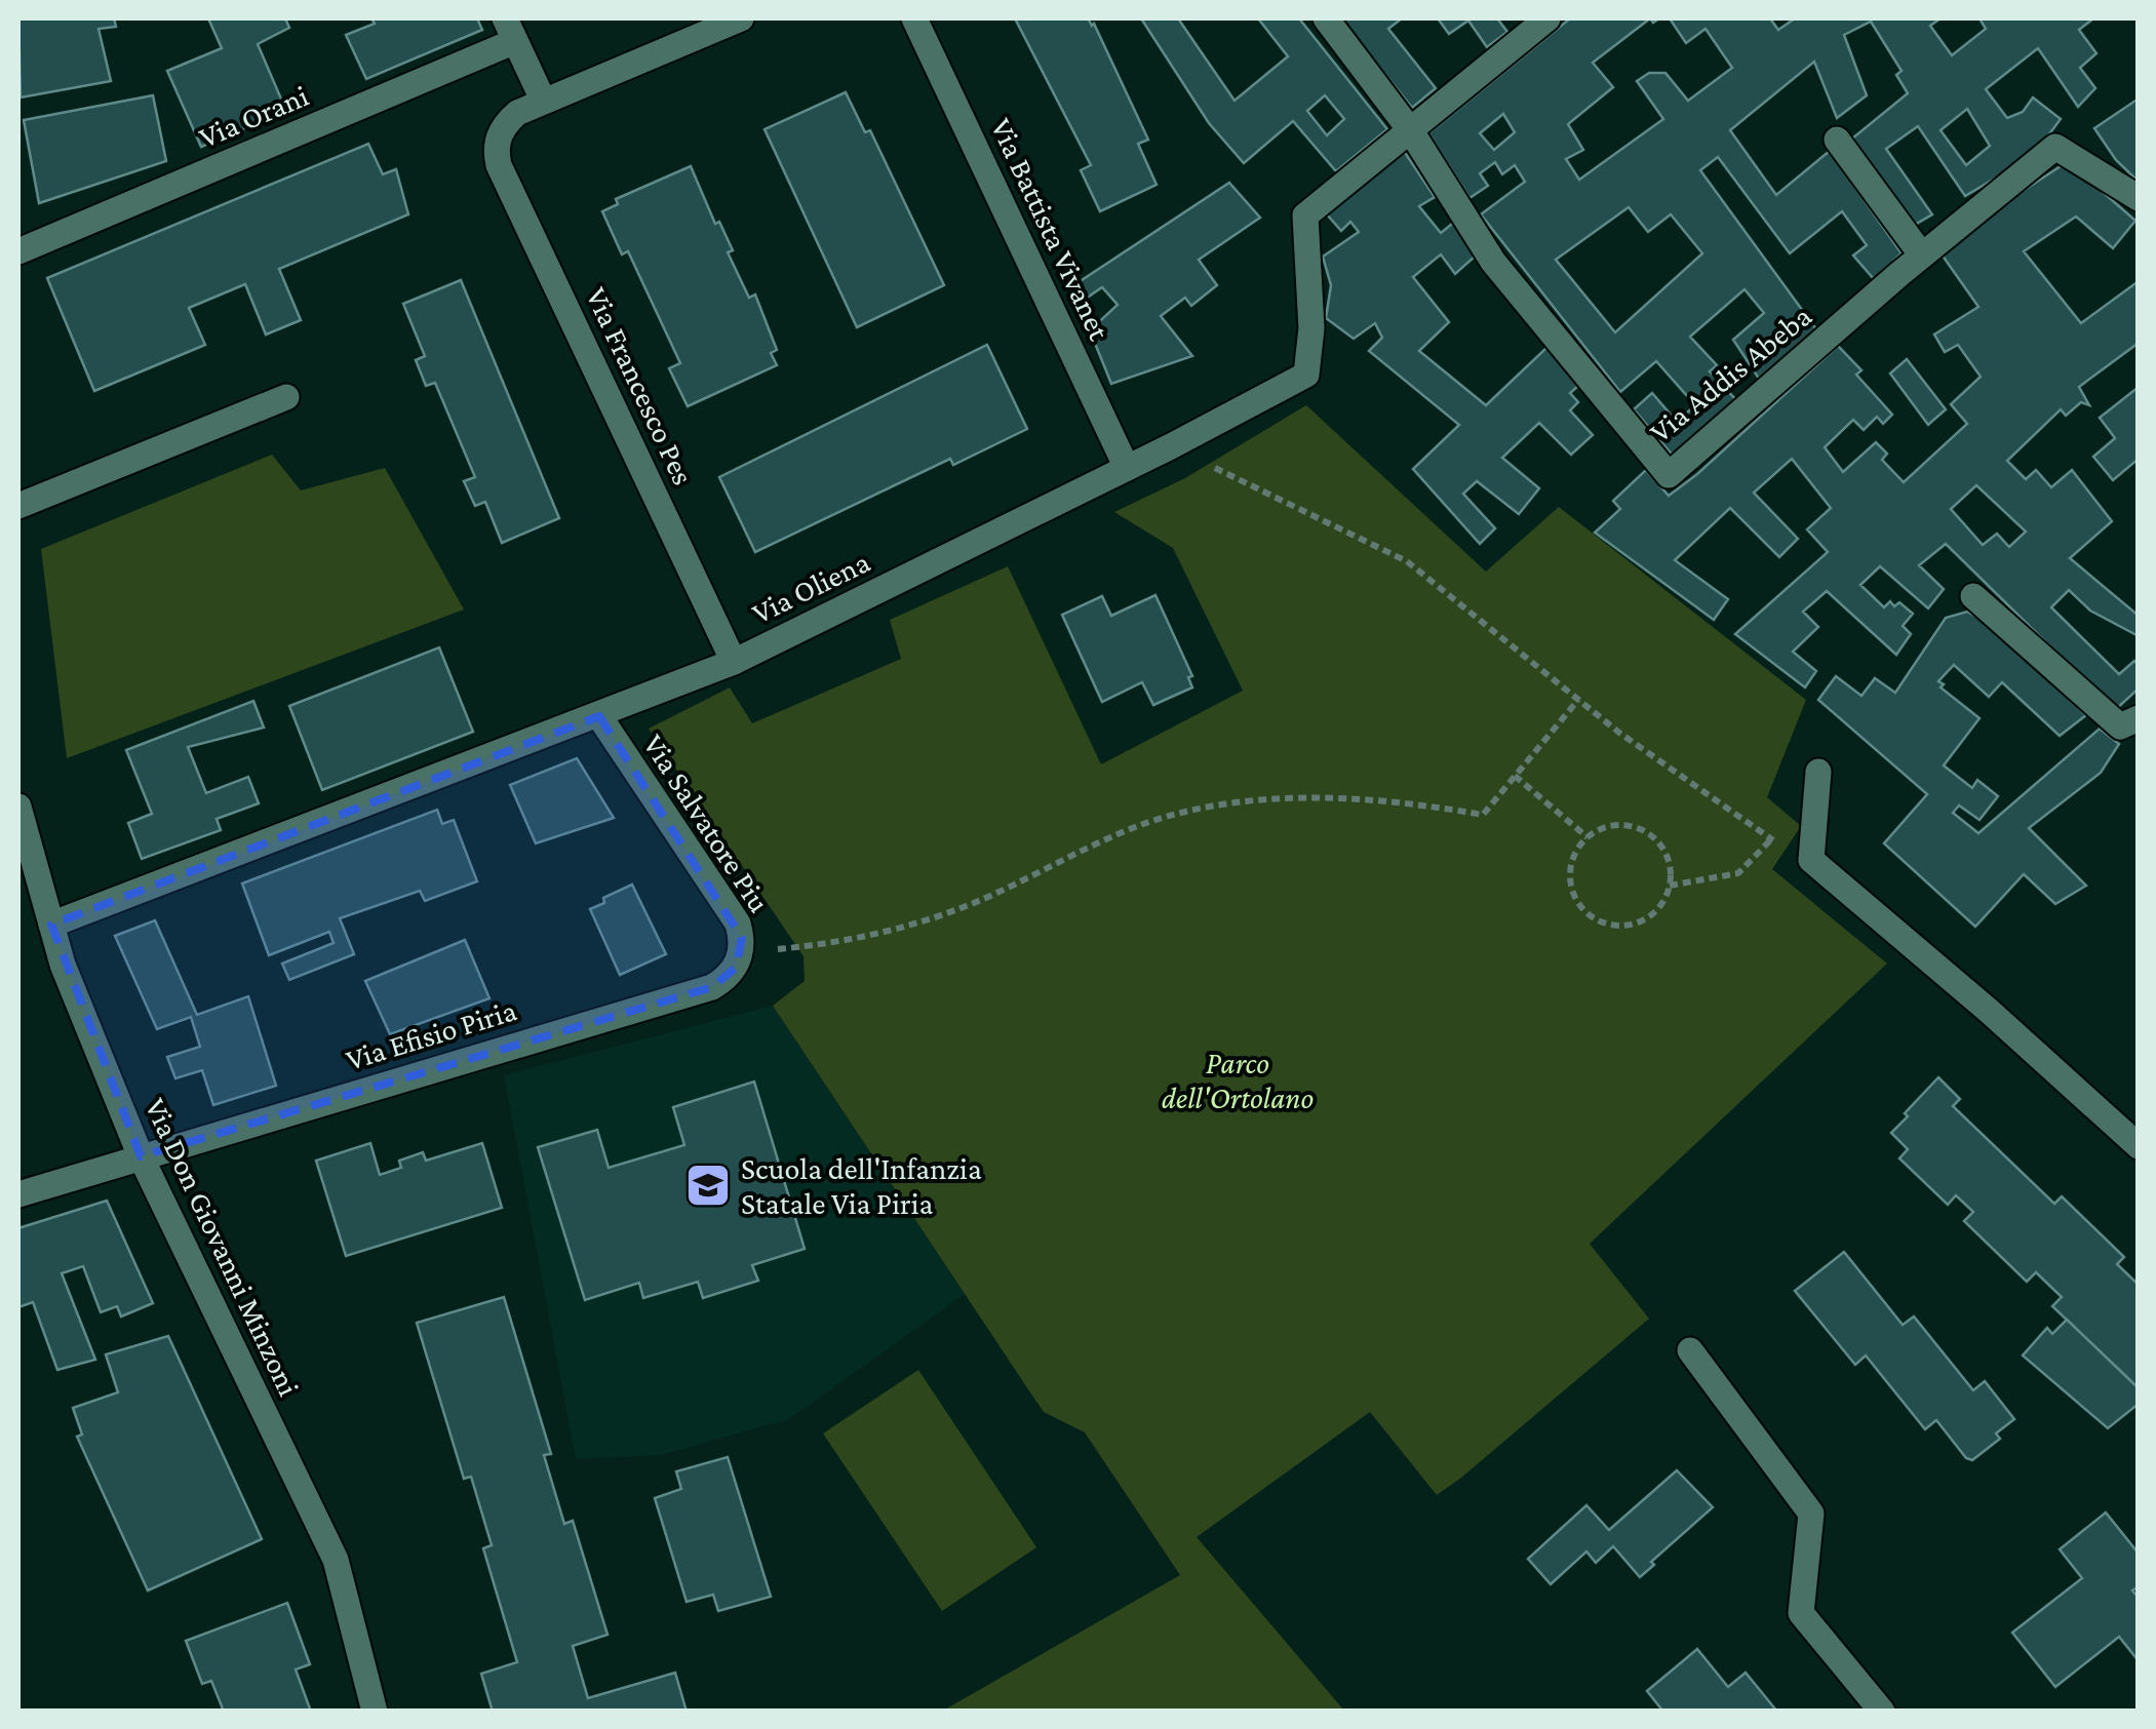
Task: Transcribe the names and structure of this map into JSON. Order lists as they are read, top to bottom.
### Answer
{
  "streets": {
    "street": [
      "Via Orani",
      "Via Battista Vivanet",
      "Via Addis Abeba",
      "Via Francesco Pes",
      "Via Oliena",
      "Via Salvatore Piu",
      "Via Efisio Piria",
      "Via Don Giovanni Minzoni"
    ]
  },
  "crossings": [
    ["Via Battista Vivanet", "Via Oliena"],
    ["Via Addis Abeba", "Via Oliena"],
    ["Via Francesco Pes", "Via Oliena"],
    ["Via Oliena", "Via Salvatore Piu"],
    ["Via Oliena", "Via Don Giovanni Minzoni"],
    ["Via Salvatore Piu", "Via Efisio Piria"],
    ["Via Efisio Piria", "Via Don Giovanni Minzoni"]
  ],
  "parks": ["Parco dell'Ortolano"],
  "places": {
    "school or university": ["Scuola dell'Infanzia Statale Via Piria"]
  }
}
